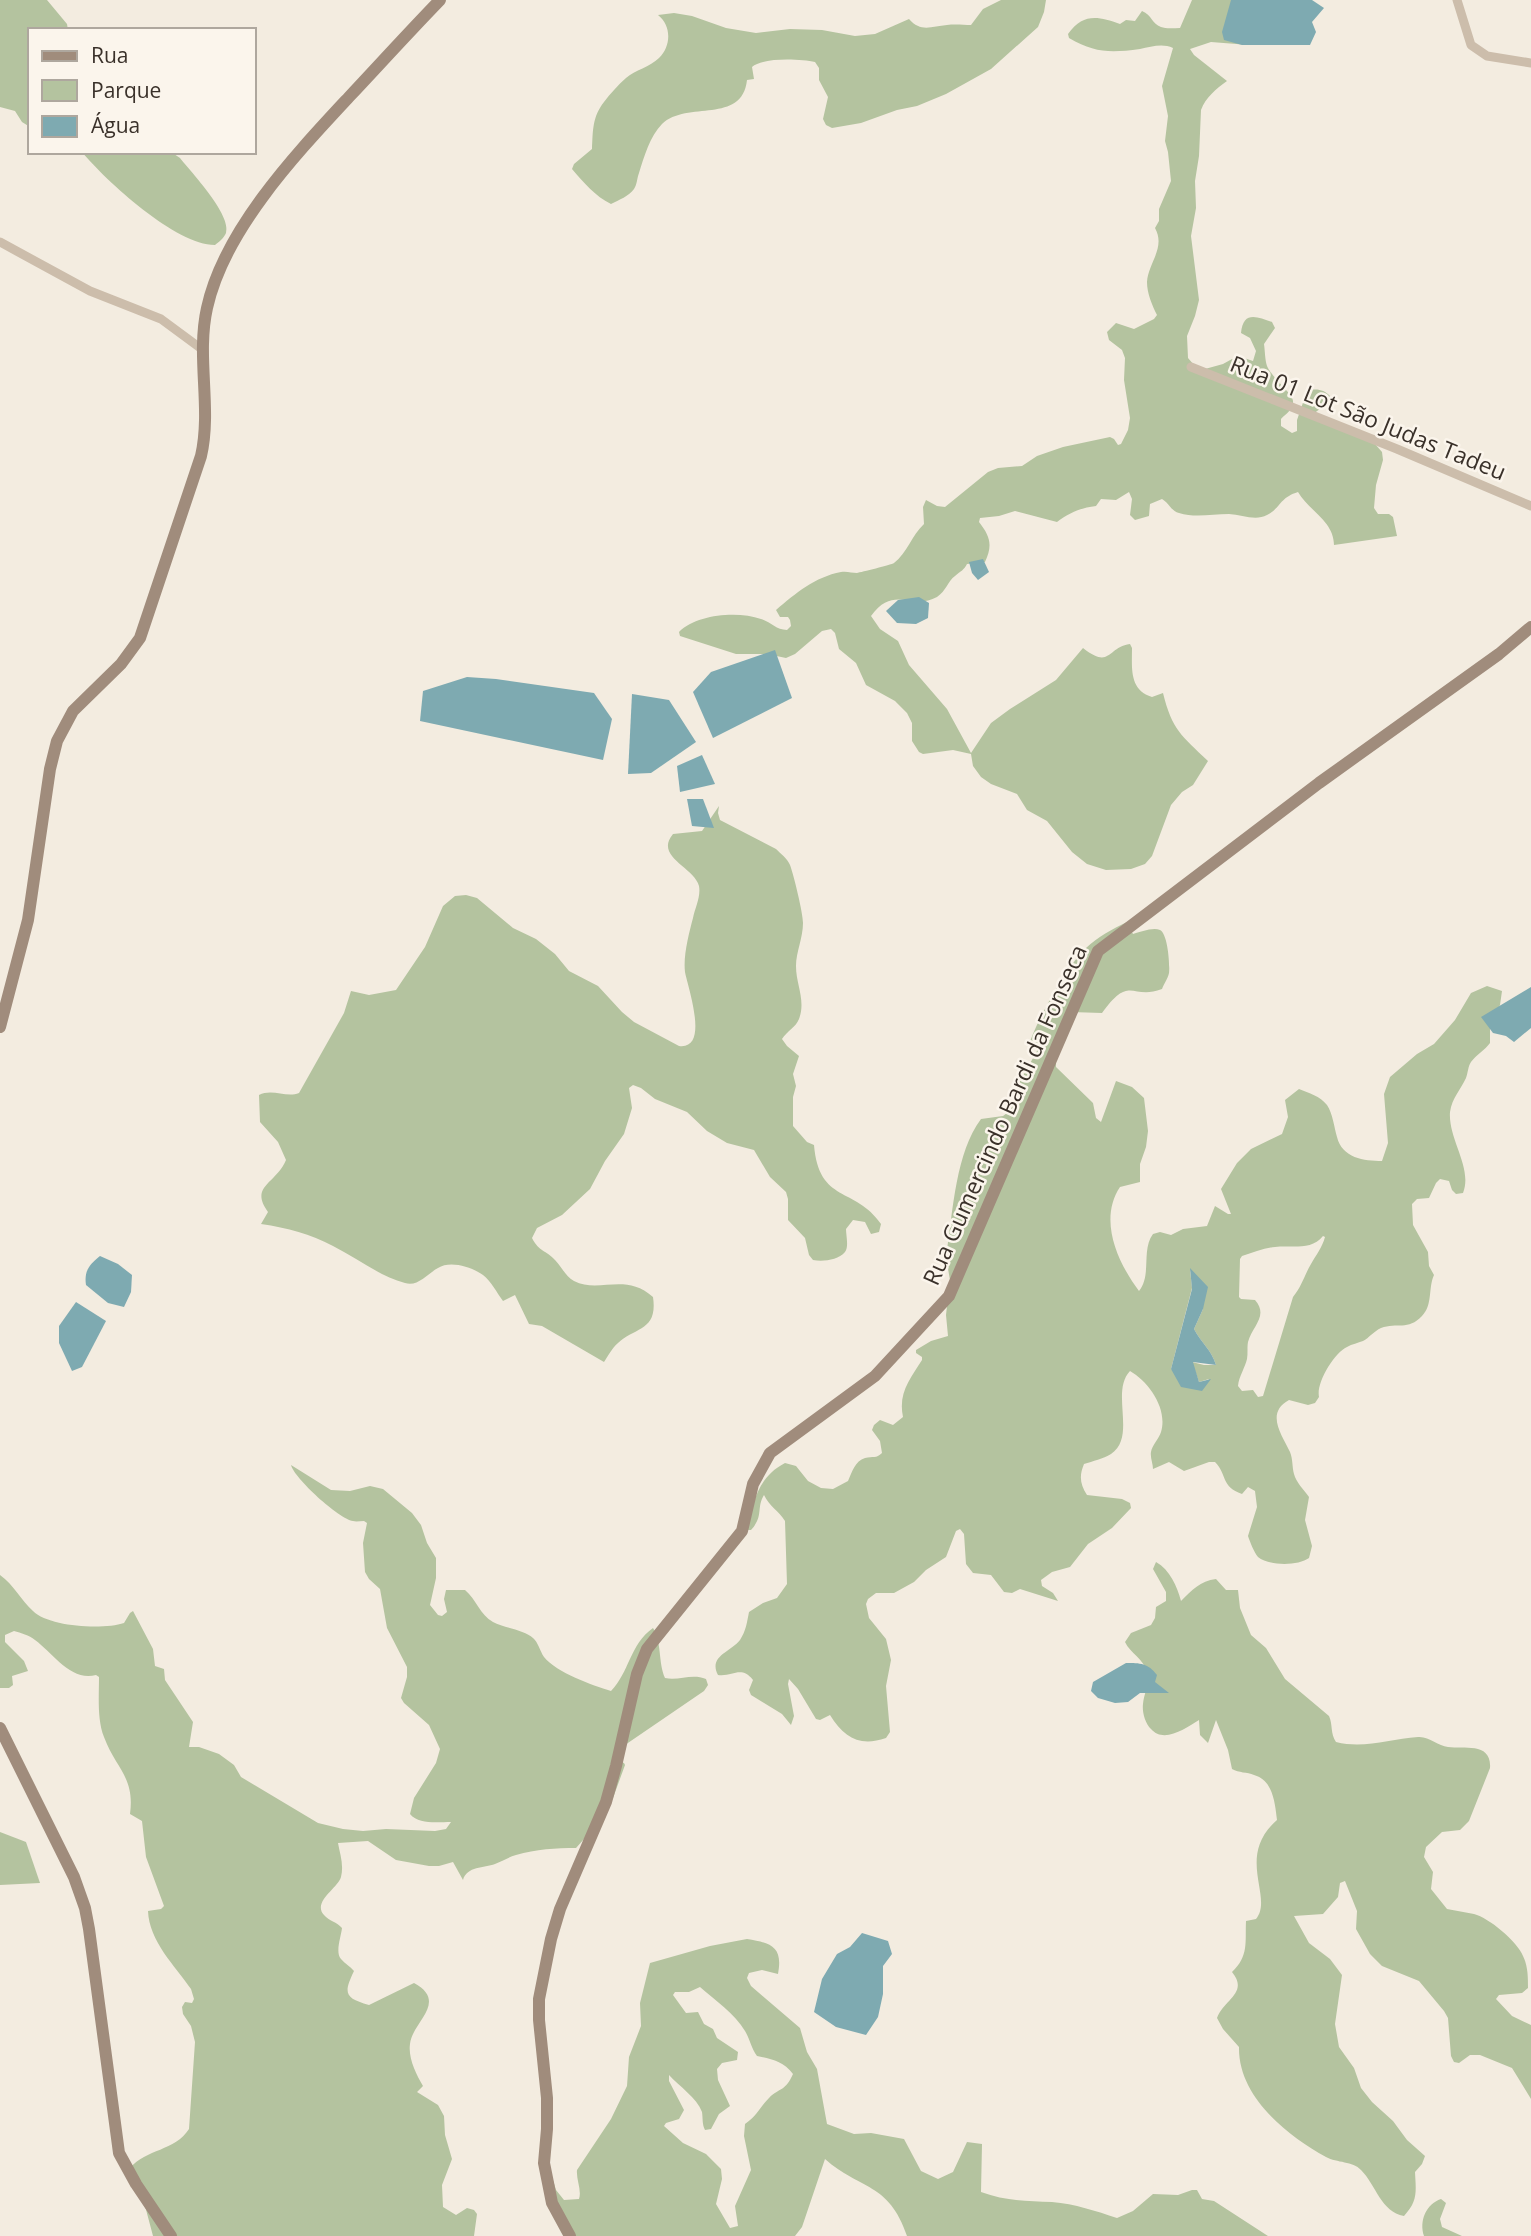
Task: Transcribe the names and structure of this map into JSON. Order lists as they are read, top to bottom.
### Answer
{
  "streets": {
    "street": ["Rua 01 Lot São Judas Tadeu", "Rua Gumercindo Bardi da Fonseca"]
  },
  "legend": ["Rua", "Parque", "Água"]
}
